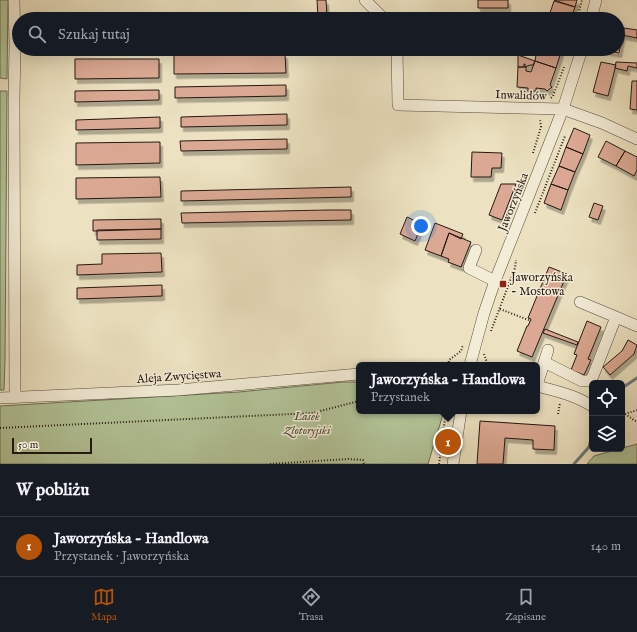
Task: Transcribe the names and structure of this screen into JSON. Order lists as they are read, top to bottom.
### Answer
{
  "streets": {
    "street": ["Inwalidów", "Jaworzyńska", "Aleja Zwycięstwa"]
  },
  "crossings": [
    ["Inwalidów", "Jaworzyńska"]
  ],
  "parks": ["Lasek Złotoryjski"],
  "places": {
    "transit": ["Jaworzyńska - Mostowa"]
  },
  "scale_bar": "50 m",
  "page": {
    "search": "Szukaj tutaj",
    "popup": ["Jaworzyńska - Handlowa", "Przystanek"],
    "pins": "1",
    "scale": "50 m",
    "heading": "W pobliżu",
    "list": [
      {
        "mark": "1",
        "name": "Jaworzyńska - Handlowa",
        "note": "Przystanek · Jaworzyńska",
        "value": "140 m"
      }
    ],
    "nav": ["Mapa", "Trasa", "Zapisane"]
  }
}
